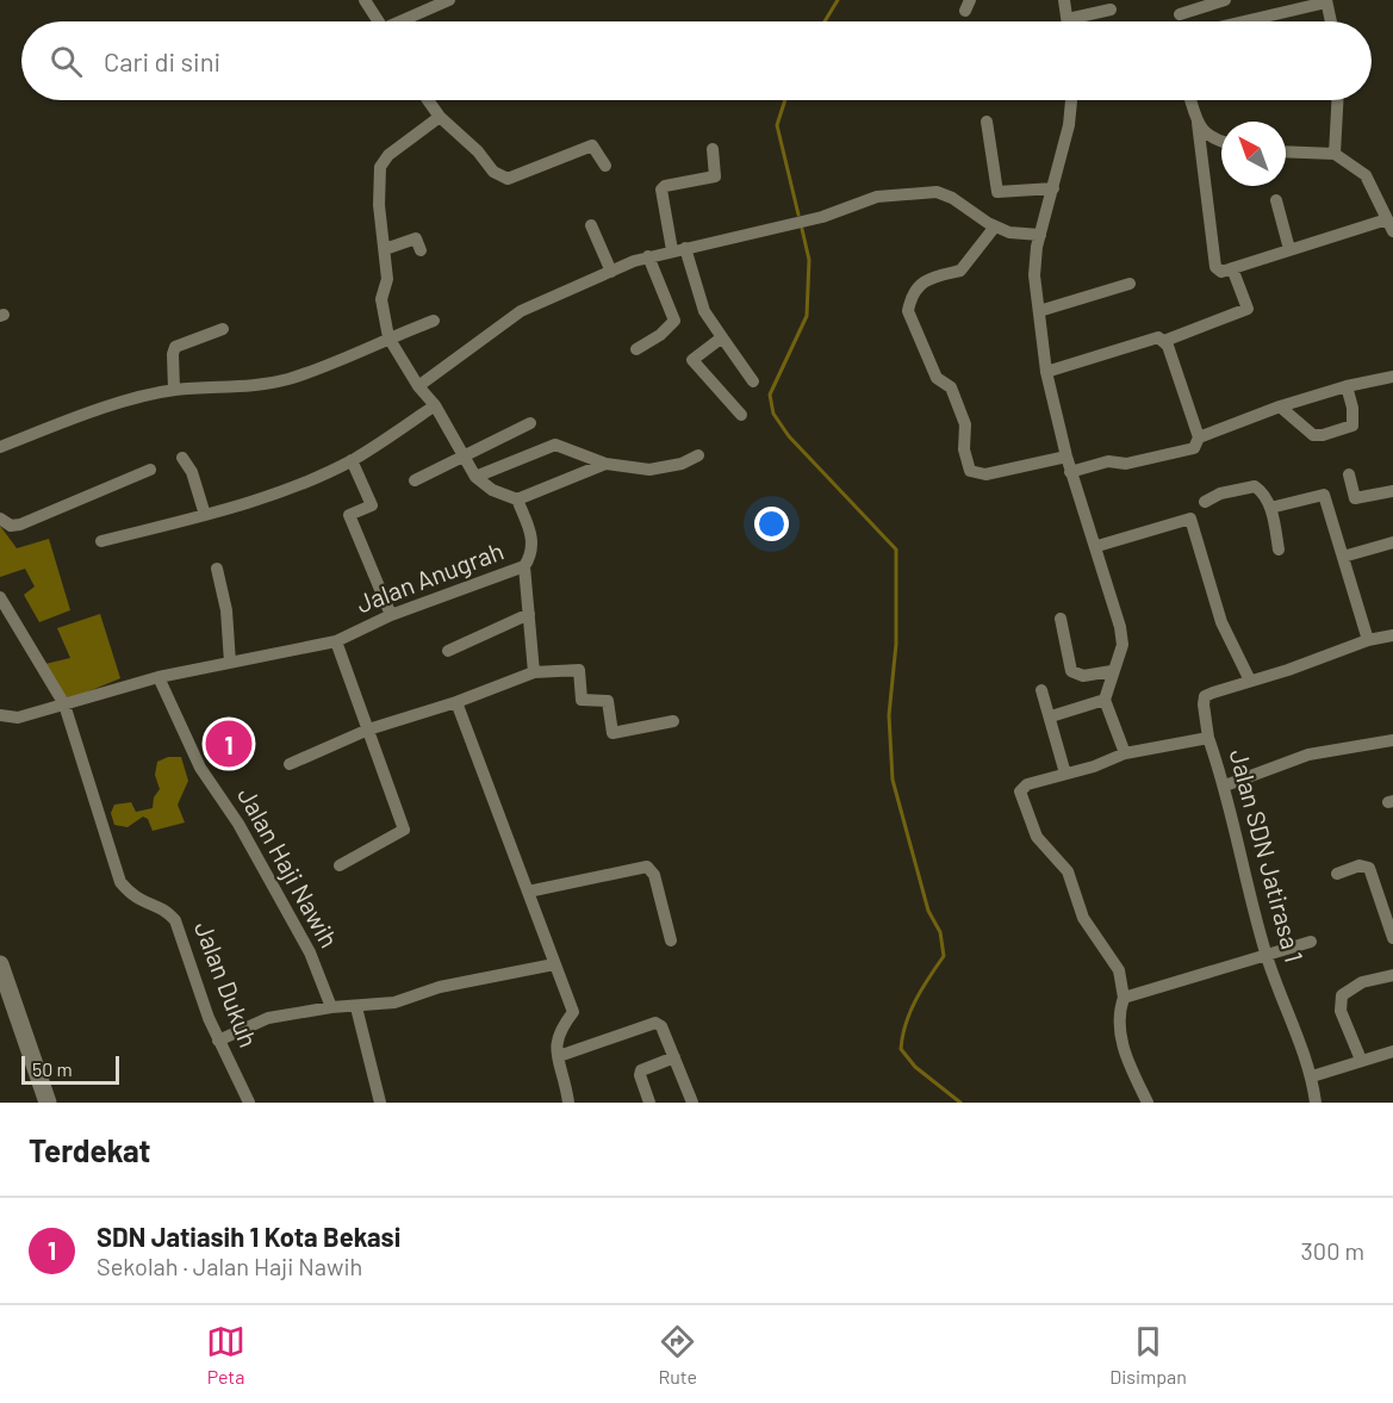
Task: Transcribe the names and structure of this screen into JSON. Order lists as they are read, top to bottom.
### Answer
{
  "streets": {
    "street": [
      "Jalan Anugrah",
      "Jalan SDN Jatirasa 1",
      "Jalan Haji Nawih",
      "Jalan Dukuh"
    ]
  },
  "crossings": [
    ["Jalan Anugrah", "Jalan Haji Nawih"],
    ["Jalan Anugrah", "Jalan Dukuh"]
  ],
  "scale_bar": "50 m",
  "north": "top left",
  "page": {
    "search": "Cari di sini",
    "pins": "1",
    "scale": "50 m",
    "heading": "Terdekat",
    "list": [
      {
        "mark": "1",
        "name": "SDN Jatiasih 1 Kota Bekasi",
        "note": "Sekolah · Jalan Haji Nawih",
        "value": "300 m"
      }
    ],
    "nav": ["Peta", "Rute", "Disimpan"]
  }
}
